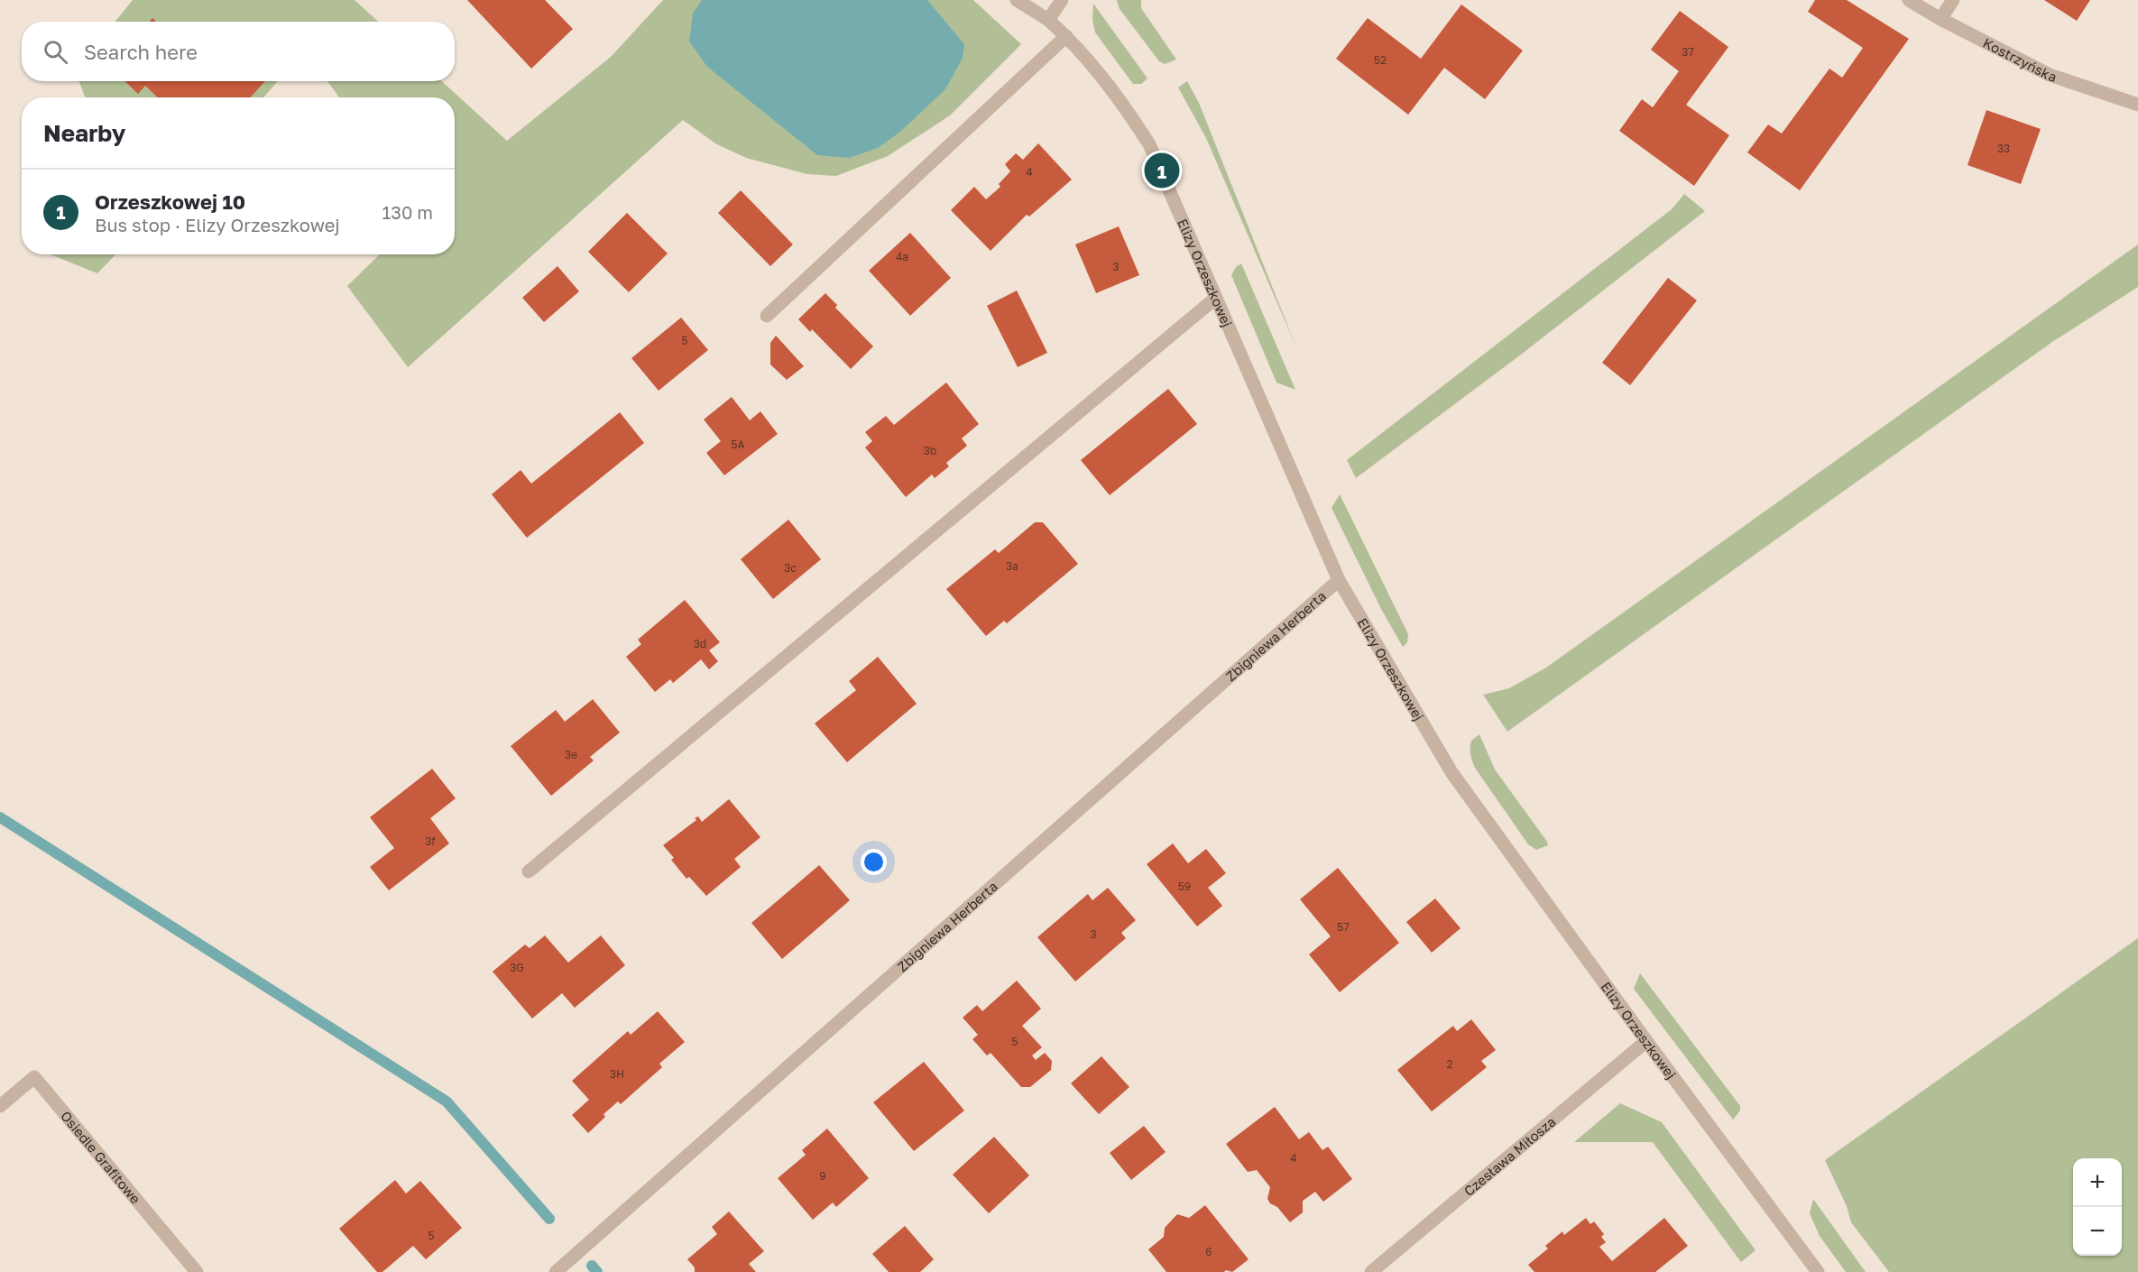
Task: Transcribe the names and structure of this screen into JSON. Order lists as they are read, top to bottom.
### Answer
{
  "streets": {
    "street": [
      "Kostrzyńska",
      "Elizy Orzeszkowej",
      "Zbigniewa Herberta",
      "Czesława Miłosza",
      "Osiedle Grafitowe"
    ]
  },
  "crossings": [
    ["Elizy Orzeszkowej", "Zbigniewa Herberta"],
    ["Elizy Orzeszkowej", "Czesława Miłosza"]
  ],
  "house_numbers": [
    "37",
    "52",
    "33",
    "4",
    "4a",
    "3",
    "5",
    "5A",
    "3b",
    "3a",
    "3c",
    "3d",
    "3e",
    "3f",
    "59",
    "57",
    "3",
    "3G",
    "5",
    "2",
    "3H",
    "4",
    "9",
    "5",
    "6"
  ],
  "page": {
    "search": "Search here",
    "heading": "Nearby",
    "pins": "1",
    "list": [
      {
        "mark": "1",
        "name": "Orzeszkowej 10",
        "note": "Bus stop · Elizy Orzeszkowej",
        "value": "130 m"
      }
    ],
    "map_buttons": ["+", "−"]
  }
}
